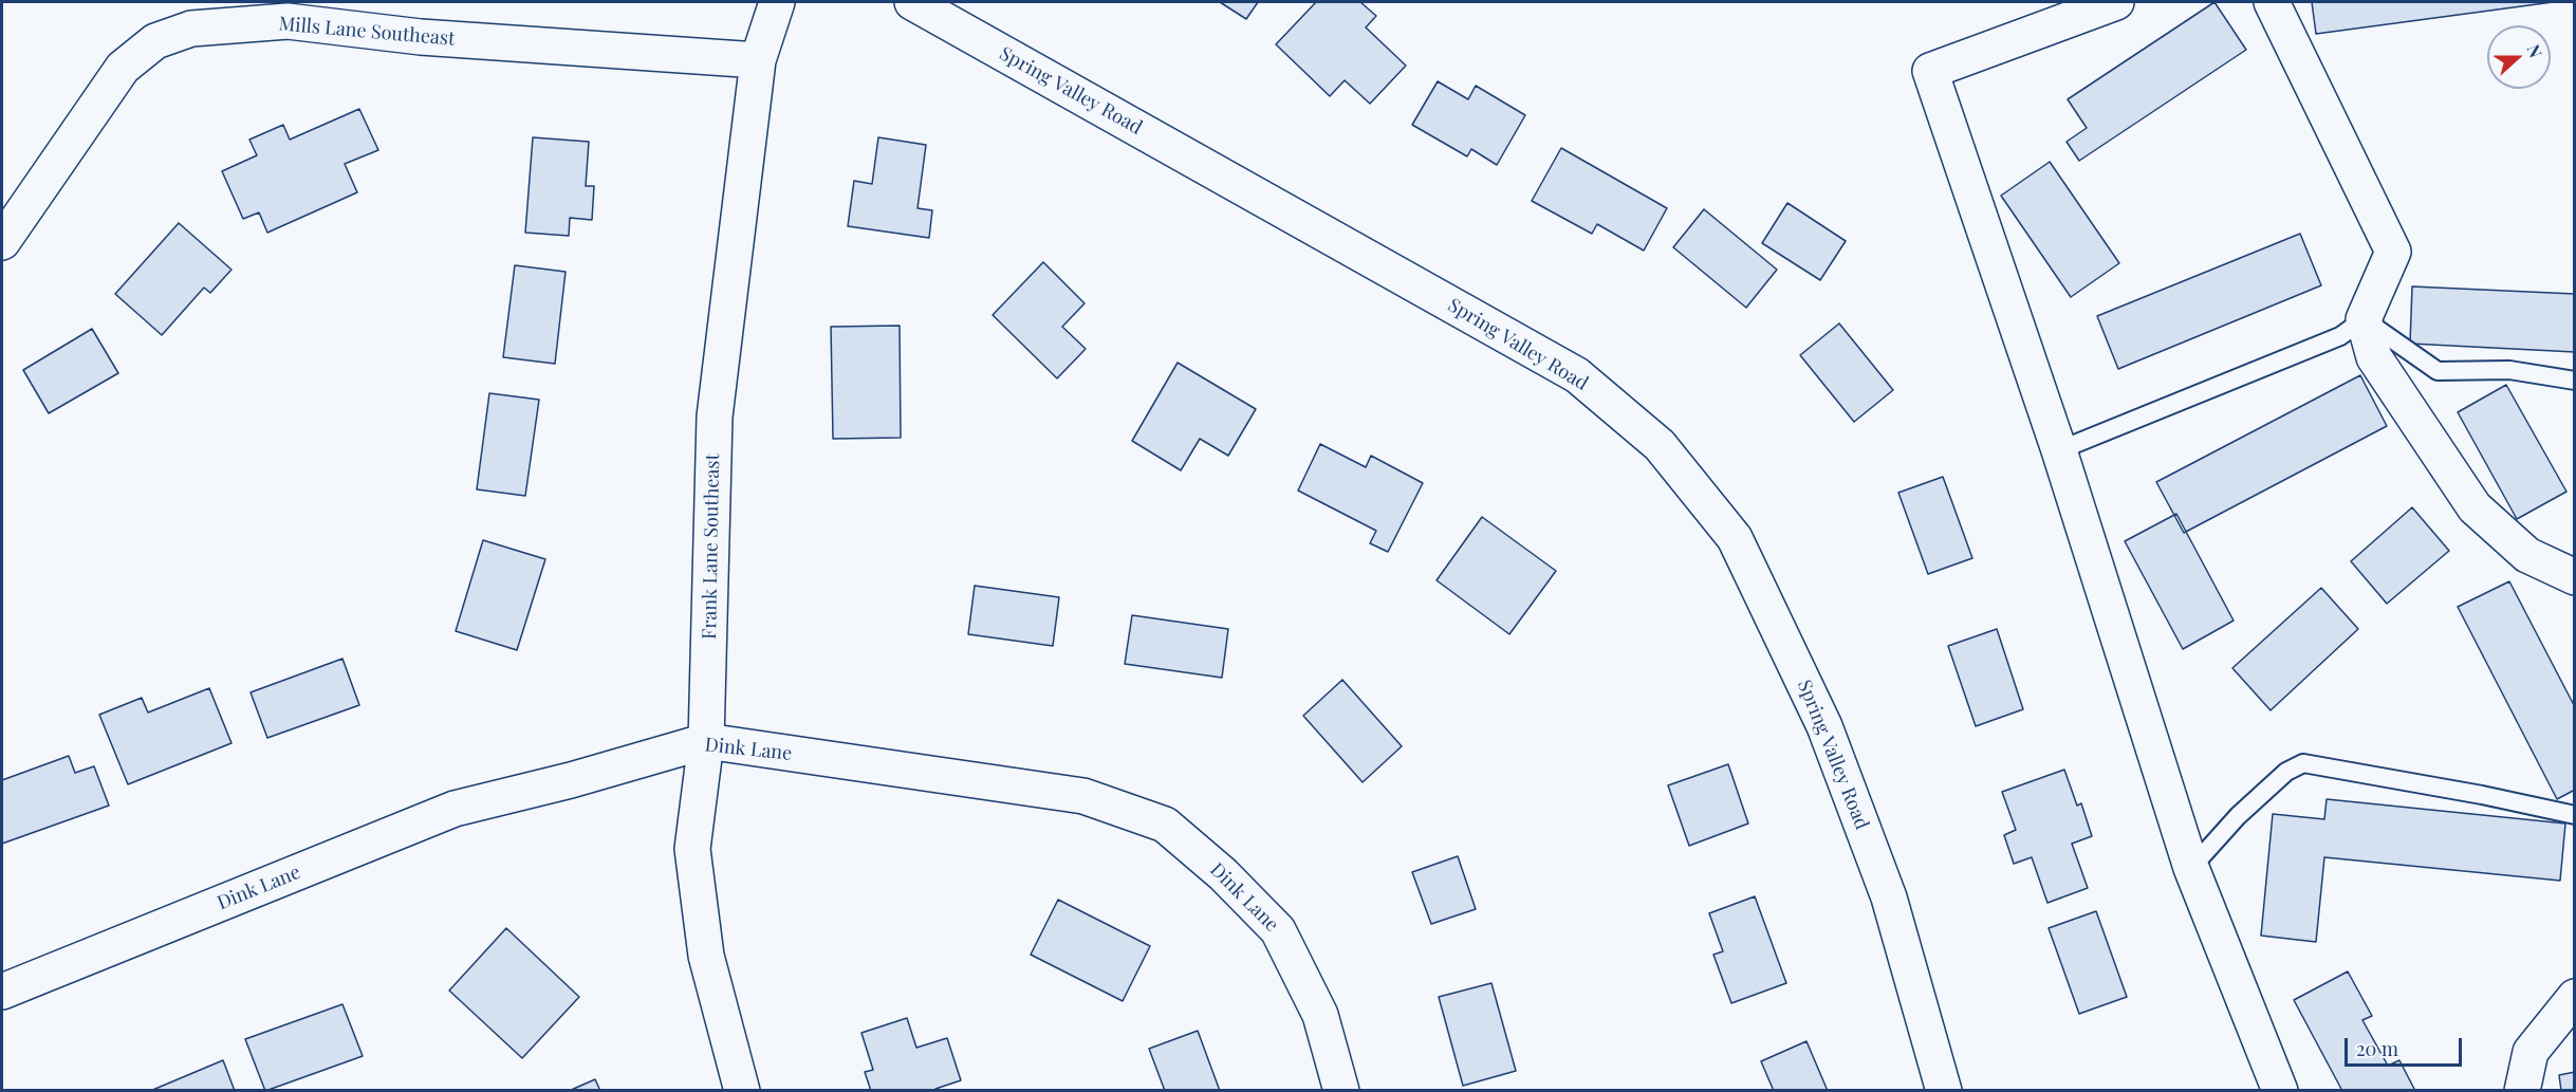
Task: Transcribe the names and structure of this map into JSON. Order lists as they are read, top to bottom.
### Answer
{
  "streets": {
    "street": [
      "Mills Lane Southeast",
      "Spring Valley Road",
      "Frank Lane Southeast",
      "Dink Lane"
    ]
  },
  "crossings": [
    ["Mills Lane Southeast", "Frank Lane Southeast"],
    ["Frank Lane Southeast", "Dink Lane"]
  ],
  "scale_bar": "20 m",
  "north": "right"
}
